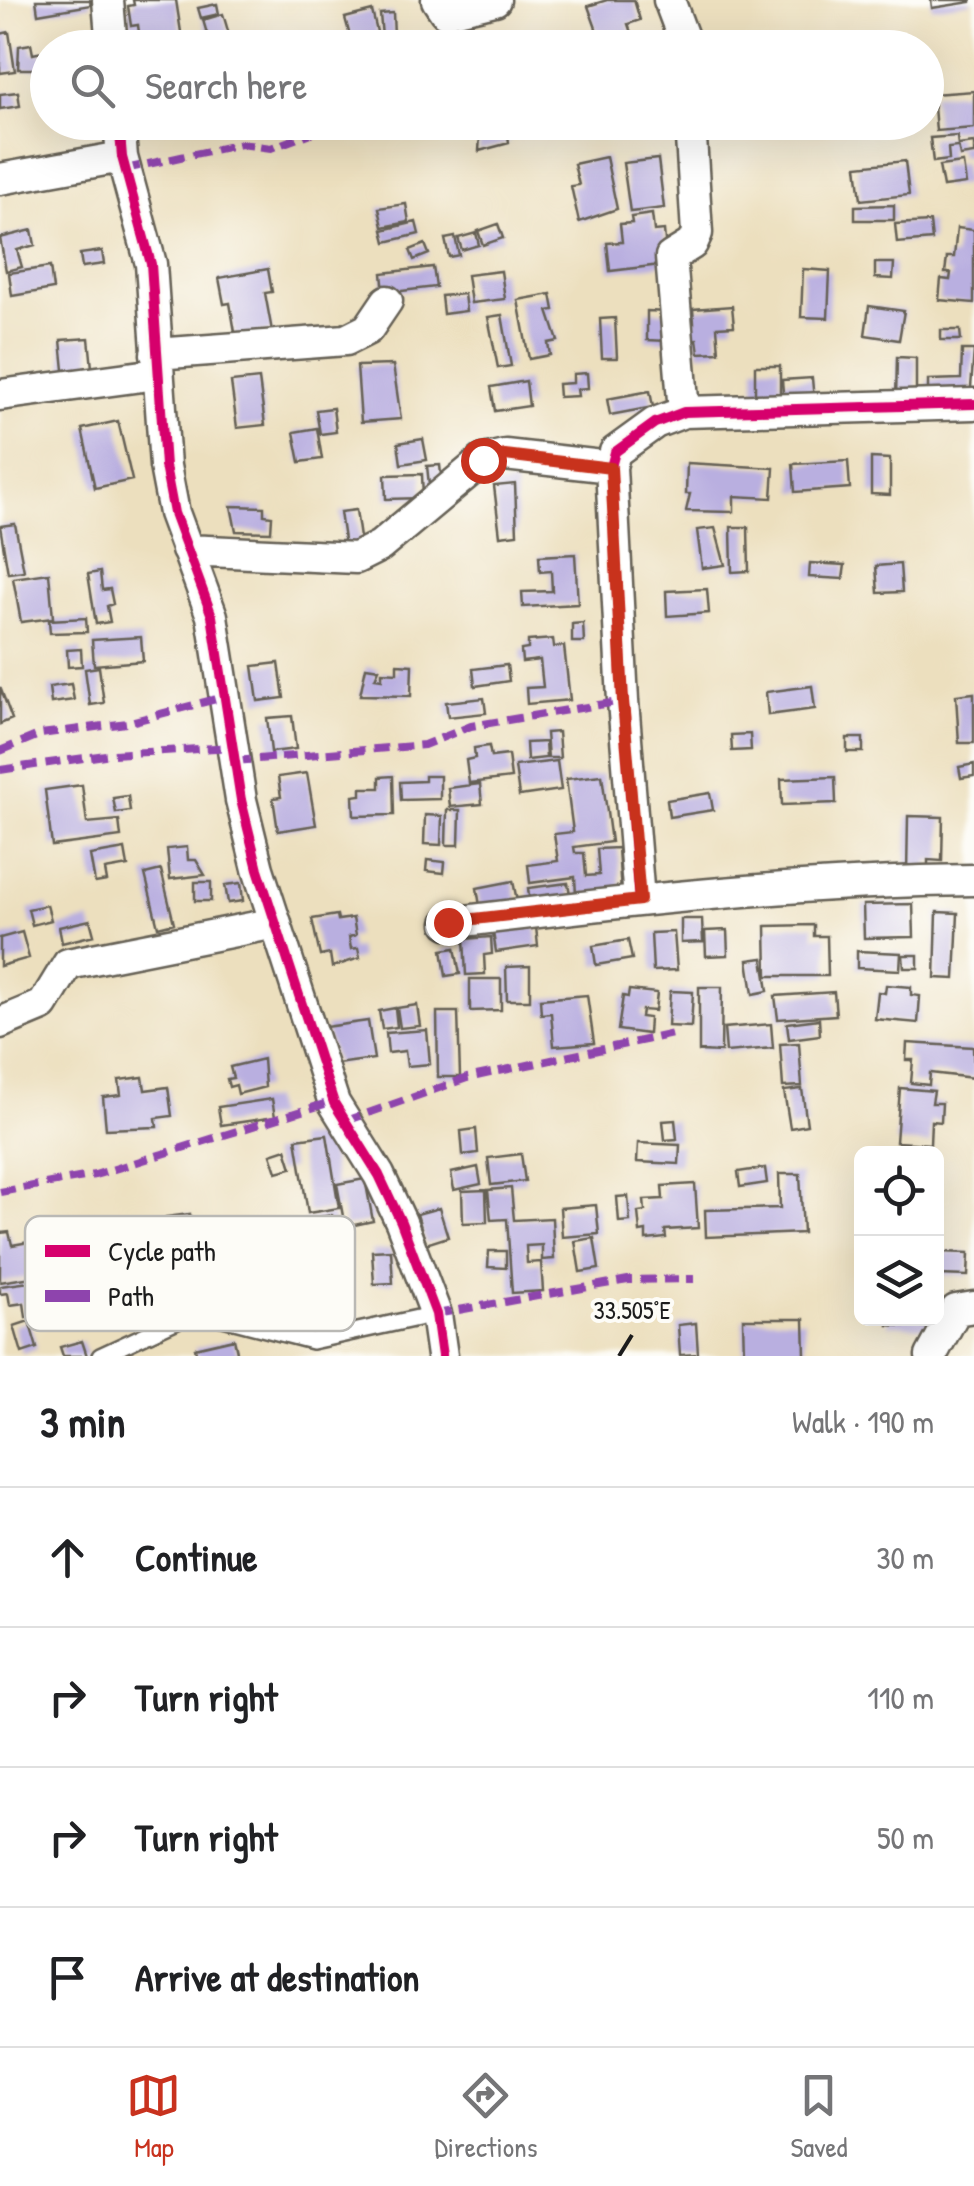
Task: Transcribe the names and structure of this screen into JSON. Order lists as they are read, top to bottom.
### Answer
{
  "legend": ["Cycle path", "Path"],
  "page": {
    "search": "Search here",
    "heading": ["3 min", "Walk · 190 m"],
    "list": [
      ["Continue", "30 m"],
      ["Turn right", "110 m"],
      ["Turn right", "50 m"],
      "Arrive at destination"
    ],
    "nav": ["Map", "Directions", "Saved"]
  },
  "coordinates": ["33.505°E"]
}
